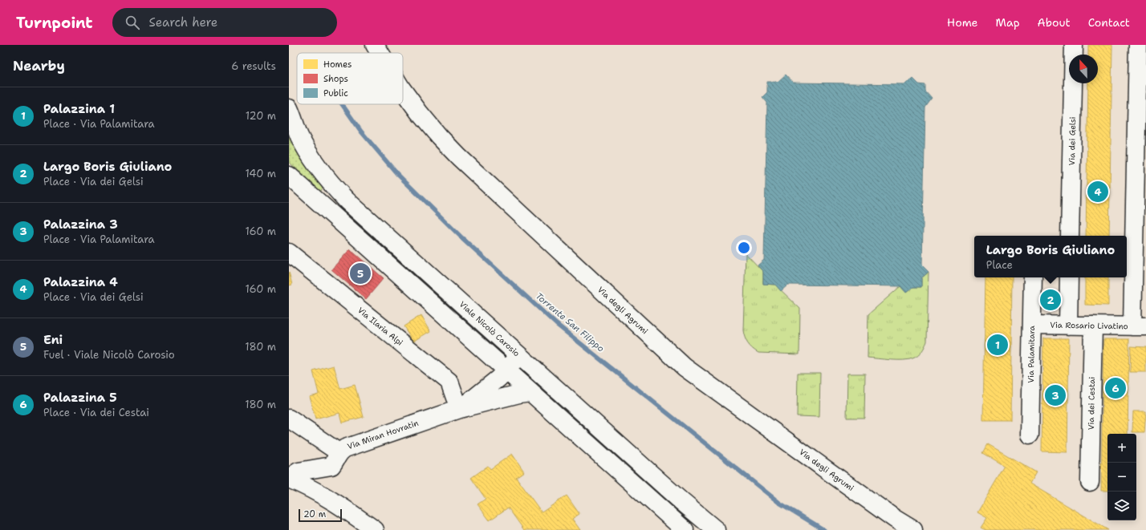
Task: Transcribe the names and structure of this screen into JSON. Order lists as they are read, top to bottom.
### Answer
{
  "streets": {
    "street": [
      "Via dei Gelsi",
      "Via degli Agrumi",
      "Via Rosario Livatino",
      "Via Ilaria Alpi",
      "Viale Nicolò Carosio",
      "Via Palamitara",
      "Via dei Cestai",
      "Via Miran Hovratin"
    ]
  },
  "crossings": [
    ["Via Rosario Livatino", "Via Palamitara"],
    ["Via Rosario Livatino", "Via dei Cestai"],
    ["Via Ilaria Alpi", "Via Miran Hovratin"]
  ],
  "water": ["Torrente San Filippo"],
  "legend": ["Homes", "Shops", "Public"],
  "scale_bar": "20 m",
  "north": "top",
  "page": {
    "header": "Turnpoint",
    "search": "Search here",
    "nav": [
      "Home",
      "Map",
      "About",
      "Contact"
    ],
    "heading": ["Nearby", "6 results"],
    "list": [
      {
        "mark": "1",
        "name": "Palazzina 1",
        "note": "Place · Via Palamitara",
        "value": "120 m"
      },
      {
        "mark": "2",
        "name": "Largo Boris Giuliano",
        "note": "Place · Via dei Gelsi",
        "value": "140 m"
      },
      {
        "mark": "3",
        "name": "Palazzina 3",
        "note": "Place · Via Palamitara",
        "value": "160 m"
      },
      {
        "mark": "4",
        "name": "Palazzina 4",
        "note": "Place · Via dei Gelsi",
        "value": "160 m"
      },
      {
        "mark": "5",
        "name": "Eni",
        "note": "Fuel · Viale Nicolò Carosio",
        "value": "180 m"
      },
      {
        "mark": "6",
        "name": "Palazzina 5",
        "note": "Place · Via dei Cestai",
        "value": "180 m"
      }
    ],
    "pins": [
      "4",
      "5",
      "2",
      "1",
      "6",
      "3"
    ],
    "popup": ["Largo Boris Giuliano", "Place"],
    "map_buttons": ["+", "−"],
    "scale": "20 m"
  }
}
